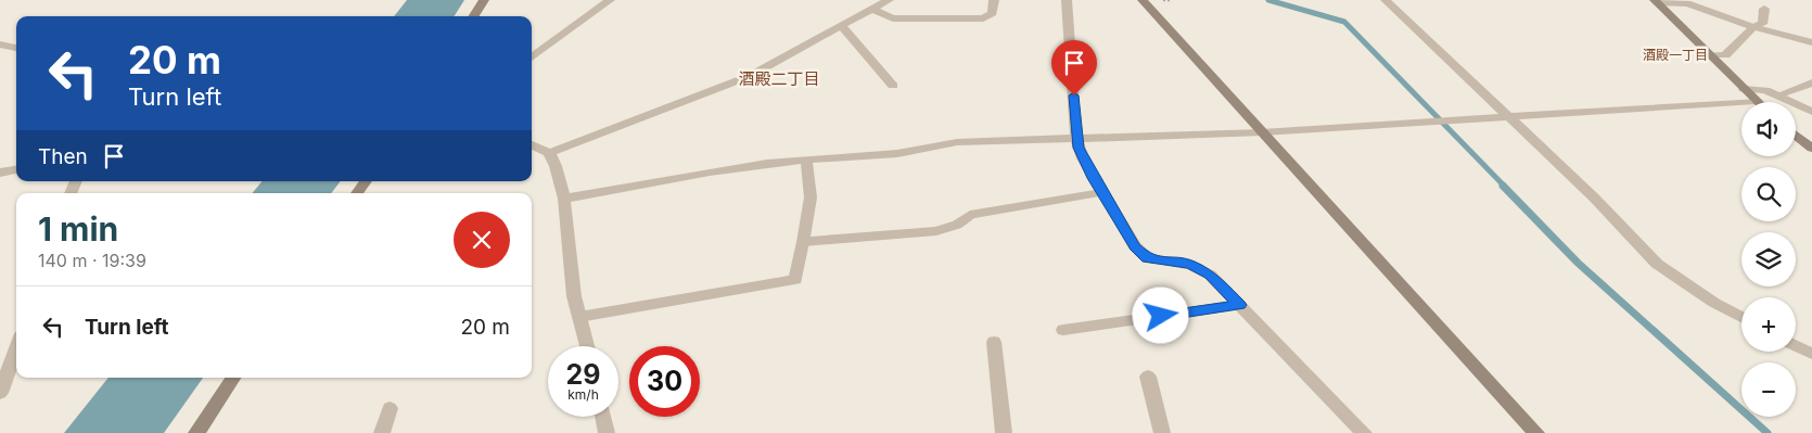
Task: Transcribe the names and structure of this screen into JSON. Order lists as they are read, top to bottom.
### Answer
{
  "districts": ["酒殿一丁目", "酒殿二丁目"],
  "page": {
    "turn": ["20 m", "Turn left"],
    "map_buttons": ["+", "−"],
    "then": "Then",
    "heading": ["1 min", "140 m · 19:39"],
    "list": [
      {
        "name": "Turn left",
        "value": "20 m"
      }
    ],
    "speed": "29 km/h",
    "limit": "30"
  }
}
